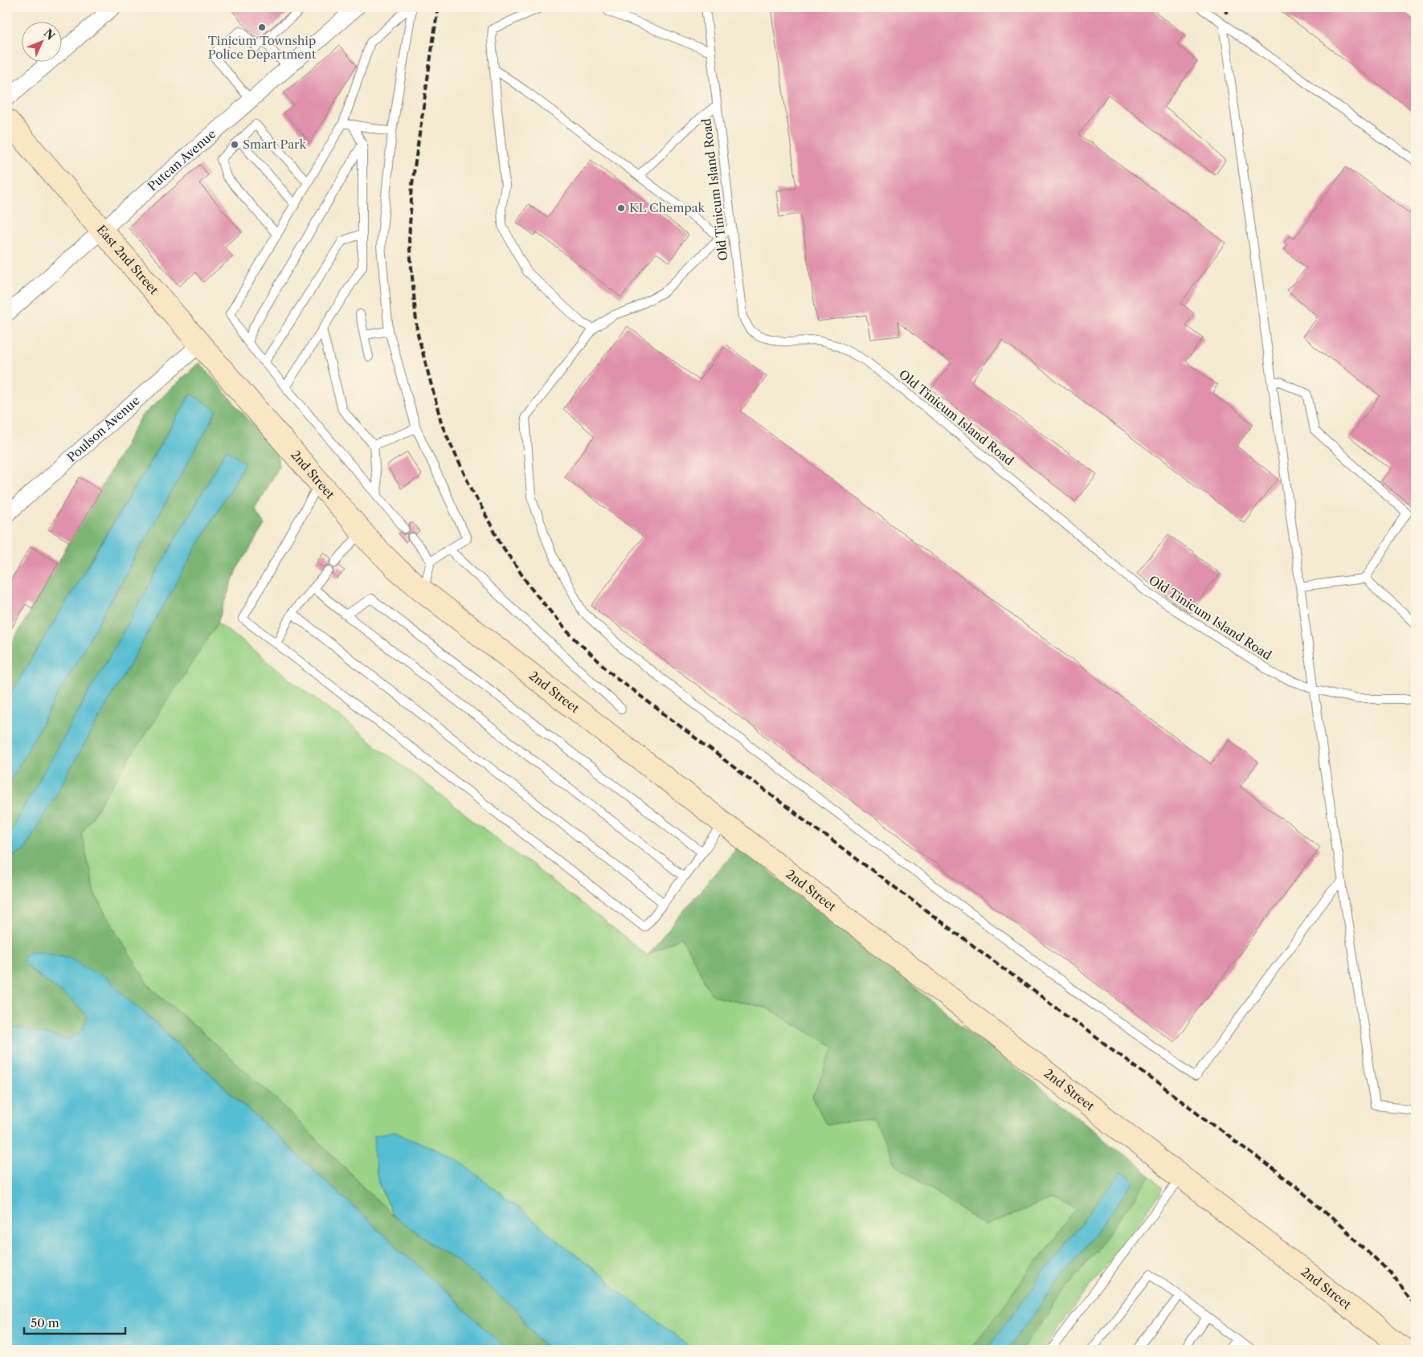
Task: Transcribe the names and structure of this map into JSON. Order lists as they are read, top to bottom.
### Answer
{
  "streets": {
    "street": [
      "Putcan Avenue",
      "East 2nd Street",
      "Poulson Avenue",
      "2nd Street"
    ],
    "lane": ["Old Tinicum Island Road"]
  },
  "crossings": [
    ["Putcan Avenue", "East 2nd Street"],
    ["East 2nd Street", "Poulson Avenue"],
    ["East 2nd Street", "2nd Street"]
  ],
  "places": ["Tinicum Township Police Department", "Smart Park", "KL Chempak"],
  "scale_bar": "50 m",
  "north": "top right"
}
